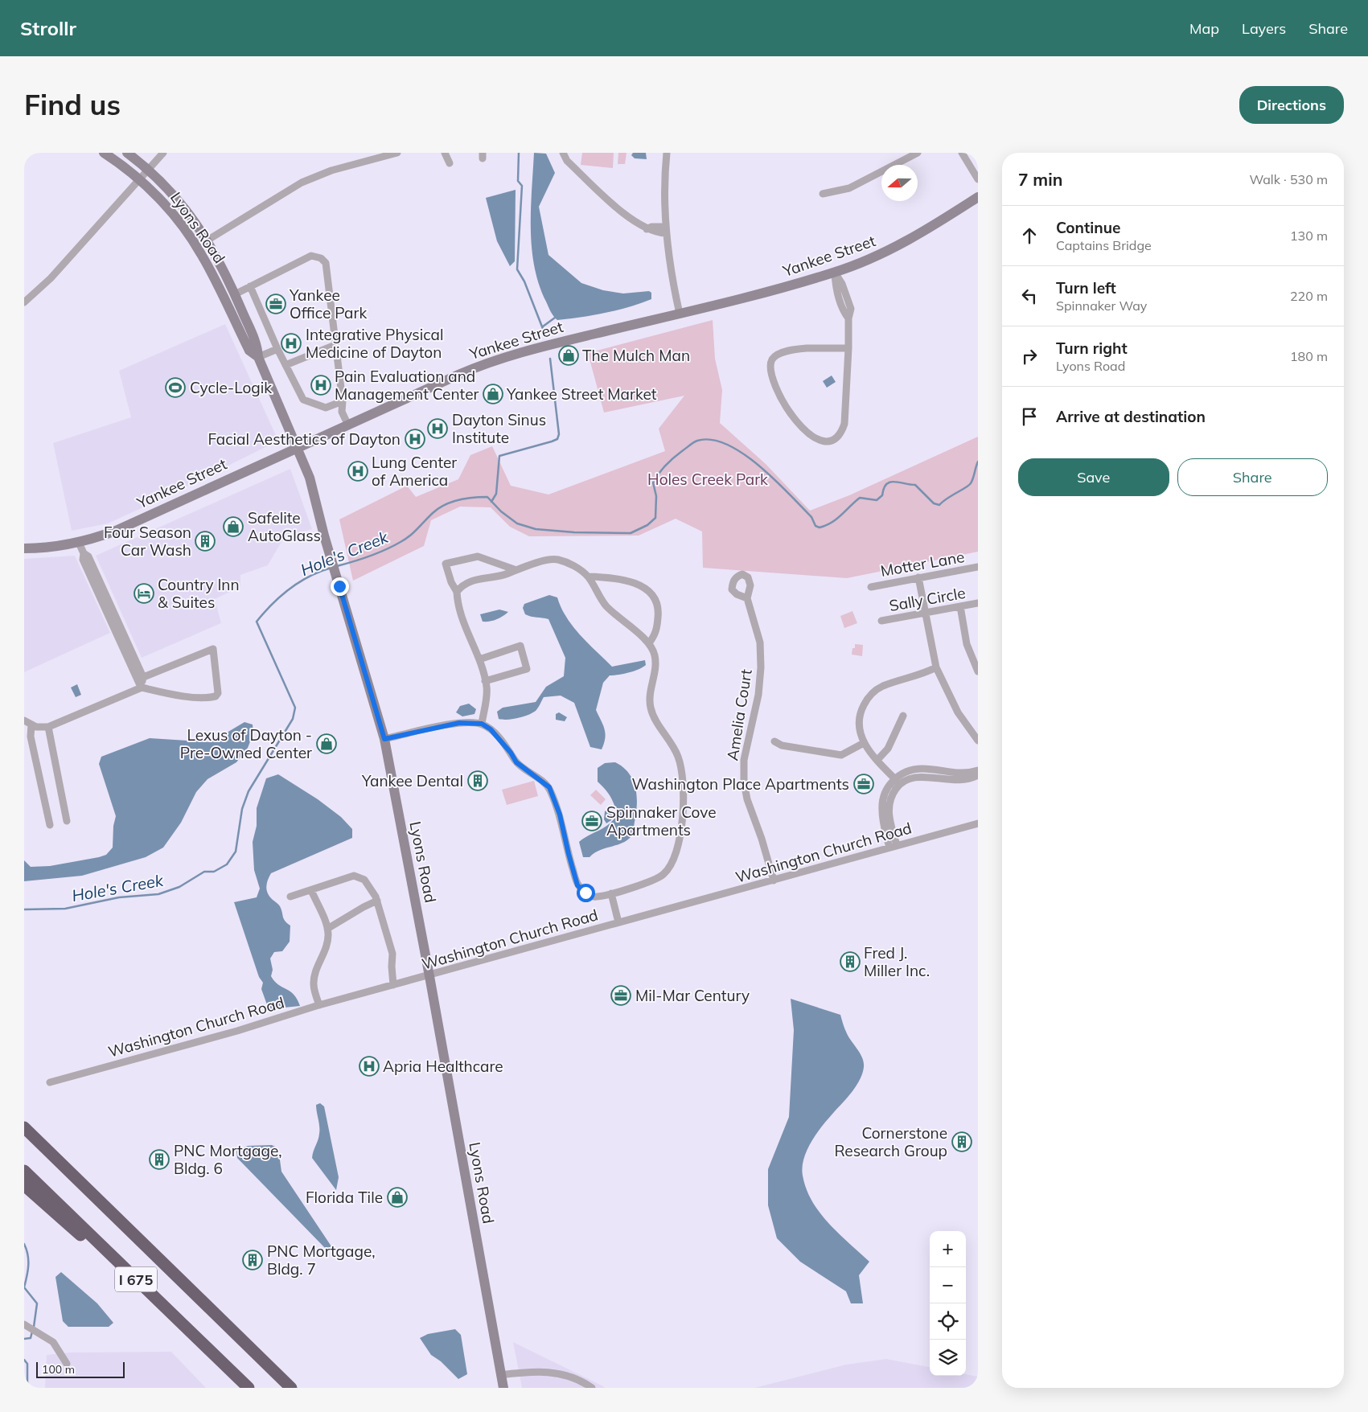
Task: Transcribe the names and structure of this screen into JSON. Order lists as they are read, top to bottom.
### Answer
{
  "streets": {
    "highway": ["I 675"],
    "main road": ["Lyons Road", "Yankee Street"],
    "street": [
      "Motter Lane",
      "Sally Circle",
      "Amelia Court",
      "Washington Church Road"
    ]
  },
  "crossings": [
    ["Lyons Road", "Yankee Street"],
    ["Lyons Road", "Washington Church Road"],
    ["Amelia Court", "Washington Church Road"]
  ],
  "water": ["Hole's Creek"],
  "parks": ["Holes Creek Park"],
  "places": {
    "office": [
      "Yankee Office Park",
      "Washington Place Apartments",
      "Spinnaker Cove Apartments",
      "Mil-Mar Century"
    ],
    "hospital": [
      "Integrative Physical Medicine of Dayton",
      "Pain Evaluation and Management Center",
      "Dayton Sinus Institute",
      "Facial Aesthetics of Dayton",
      "Lung Center of America",
      "Apria Healthcare"
    ],
    "shop": [
      "The Mulch Man",
      "Yankee Street Market",
      "Safelite AutoGlass",
      "Lexus of Dayton - Pre-Owned Center",
      "Florida Tile"
    ],
    "sports": ["Cycle-Logik"],
    "building": [
      "Four Season Car Wash",
      "Yankee Dental",
      "Fred J. Miller Inc.",
      "Cornerstone Research Group",
      "PNC Mortgage, Bldg. 6",
      "PNC Mortgage, Bldg. 7"
    ],
    "hotel": ["Country Inn & Suites"]
  },
  "scale_bar": "100 m",
  "north": "left",
  "page": {
    "header": "Strollr",
    "nav": ["Map", "Layers", "Share"],
    "buttons": [
      "Directions",
      ["Save", "Share"]
    ],
    "title": "Find us",
    "heading": ["7 min", "Walk · 530 m"],
    "list": [
      ["Continue", "Captains Bridge", "130 m"],
      ["Turn left", "Spinnaker Way", "220 m"],
      ["Turn right", "Lyons Road", "180 m"],
      "Arrive at destination"
    ],
    "map_buttons": ["+", "−"],
    "scale": "100 m"
  }
}
